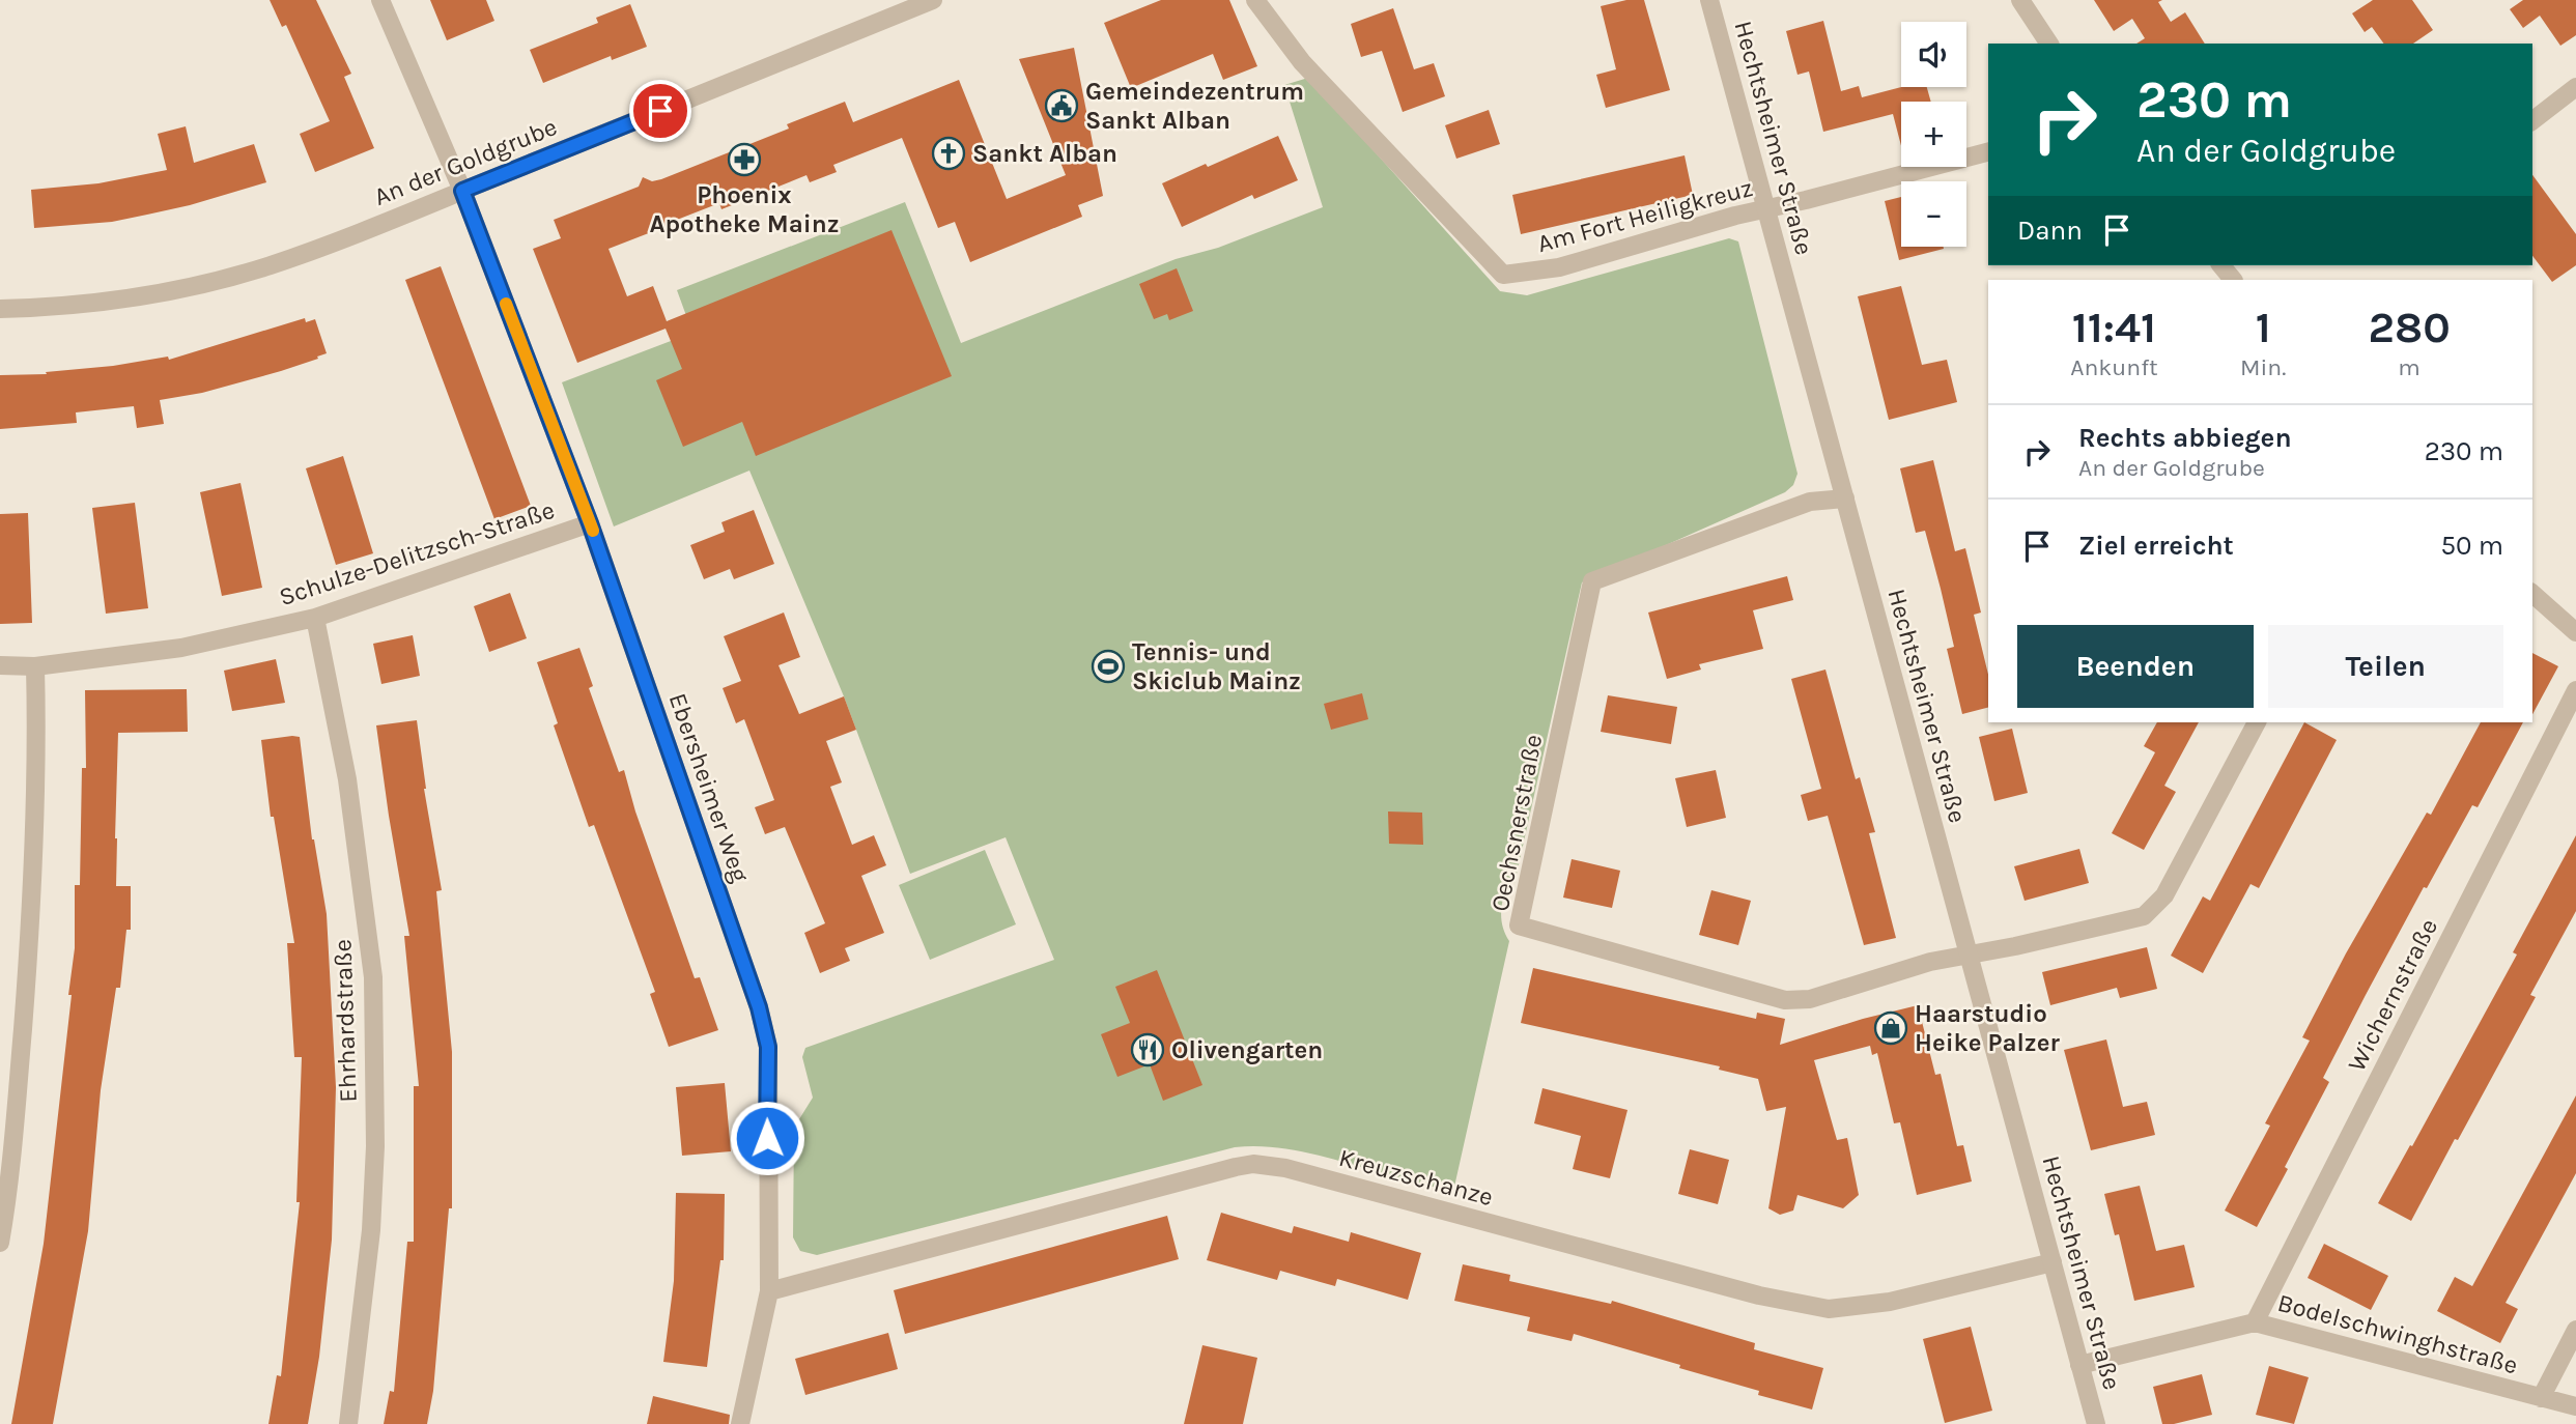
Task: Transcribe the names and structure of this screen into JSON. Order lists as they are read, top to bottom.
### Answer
{
  "streets": {
    "street": [
      "Hechtsheimer Straße",
      "An der Goldgrube",
      "Am Fort Heiligkreuz",
      "Schulze-Delitzsch-Straße",
      "Ebersheimer Weg",
      "Oechsnerstraße",
      "Wichernstraße",
      "Ehrhardstraße",
      "Kreuzschanze",
      "Bodelschwinghstraße"
    ]
  },
  "crossings": [
    ["Hechtsheimer Straße", "Am Fort Heiligkreuz"],
    ["Hechtsheimer Straße", "Oechsnerstraße"],
    ["Hechtsheimer Straße", "Kreuzschanze"],
    ["Hechtsheimer Straße", "Bodelschwinghstraße"],
    ["An der Goldgrube", "Ebersheimer Weg"],
    ["Schulze-Delitzsch-Straße", "Ebersheimer Weg"],
    ["Schulze-Delitzsch-Straße", "Ehrhardstraße"],
    ["Ebersheimer Weg", "Kreuzschanze"],
    ["Wichernstraße", "Bodelschwinghstraße"]
  ],
  "places": {
    "public building": ["Gemeindezentrum Sankt Alban"],
    "church": ["Sankt Alban"],
    "pharmacy": ["Phoenix Apotheke Mainz"],
    "sports": ["Tennis- und Skiclub Mainz"],
    "shop": ["Haarstudio Heike Palzer"],
    "restaurant": ["Olivengarten"]
  },
  "page": {
    "map_buttons": ["+", "−"],
    "turn": ["230 m", "An der Goldgrube"],
    "then": "Dann",
    "eta": [
      "11:41",
      "Ankunft",
      "1",
      "Min.",
      "280",
      "m"
    ],
    "list": [
      {
        "name": "Rechts abbiegen",
        "note": "An der Goldgrube",
        "value": "230 m"
      },
      {
        "name": "Ziel erreicht",
        "value": "50 m"
      }
    ],
    "buttons": ["Beenden", "Teilen"]
  }
}
